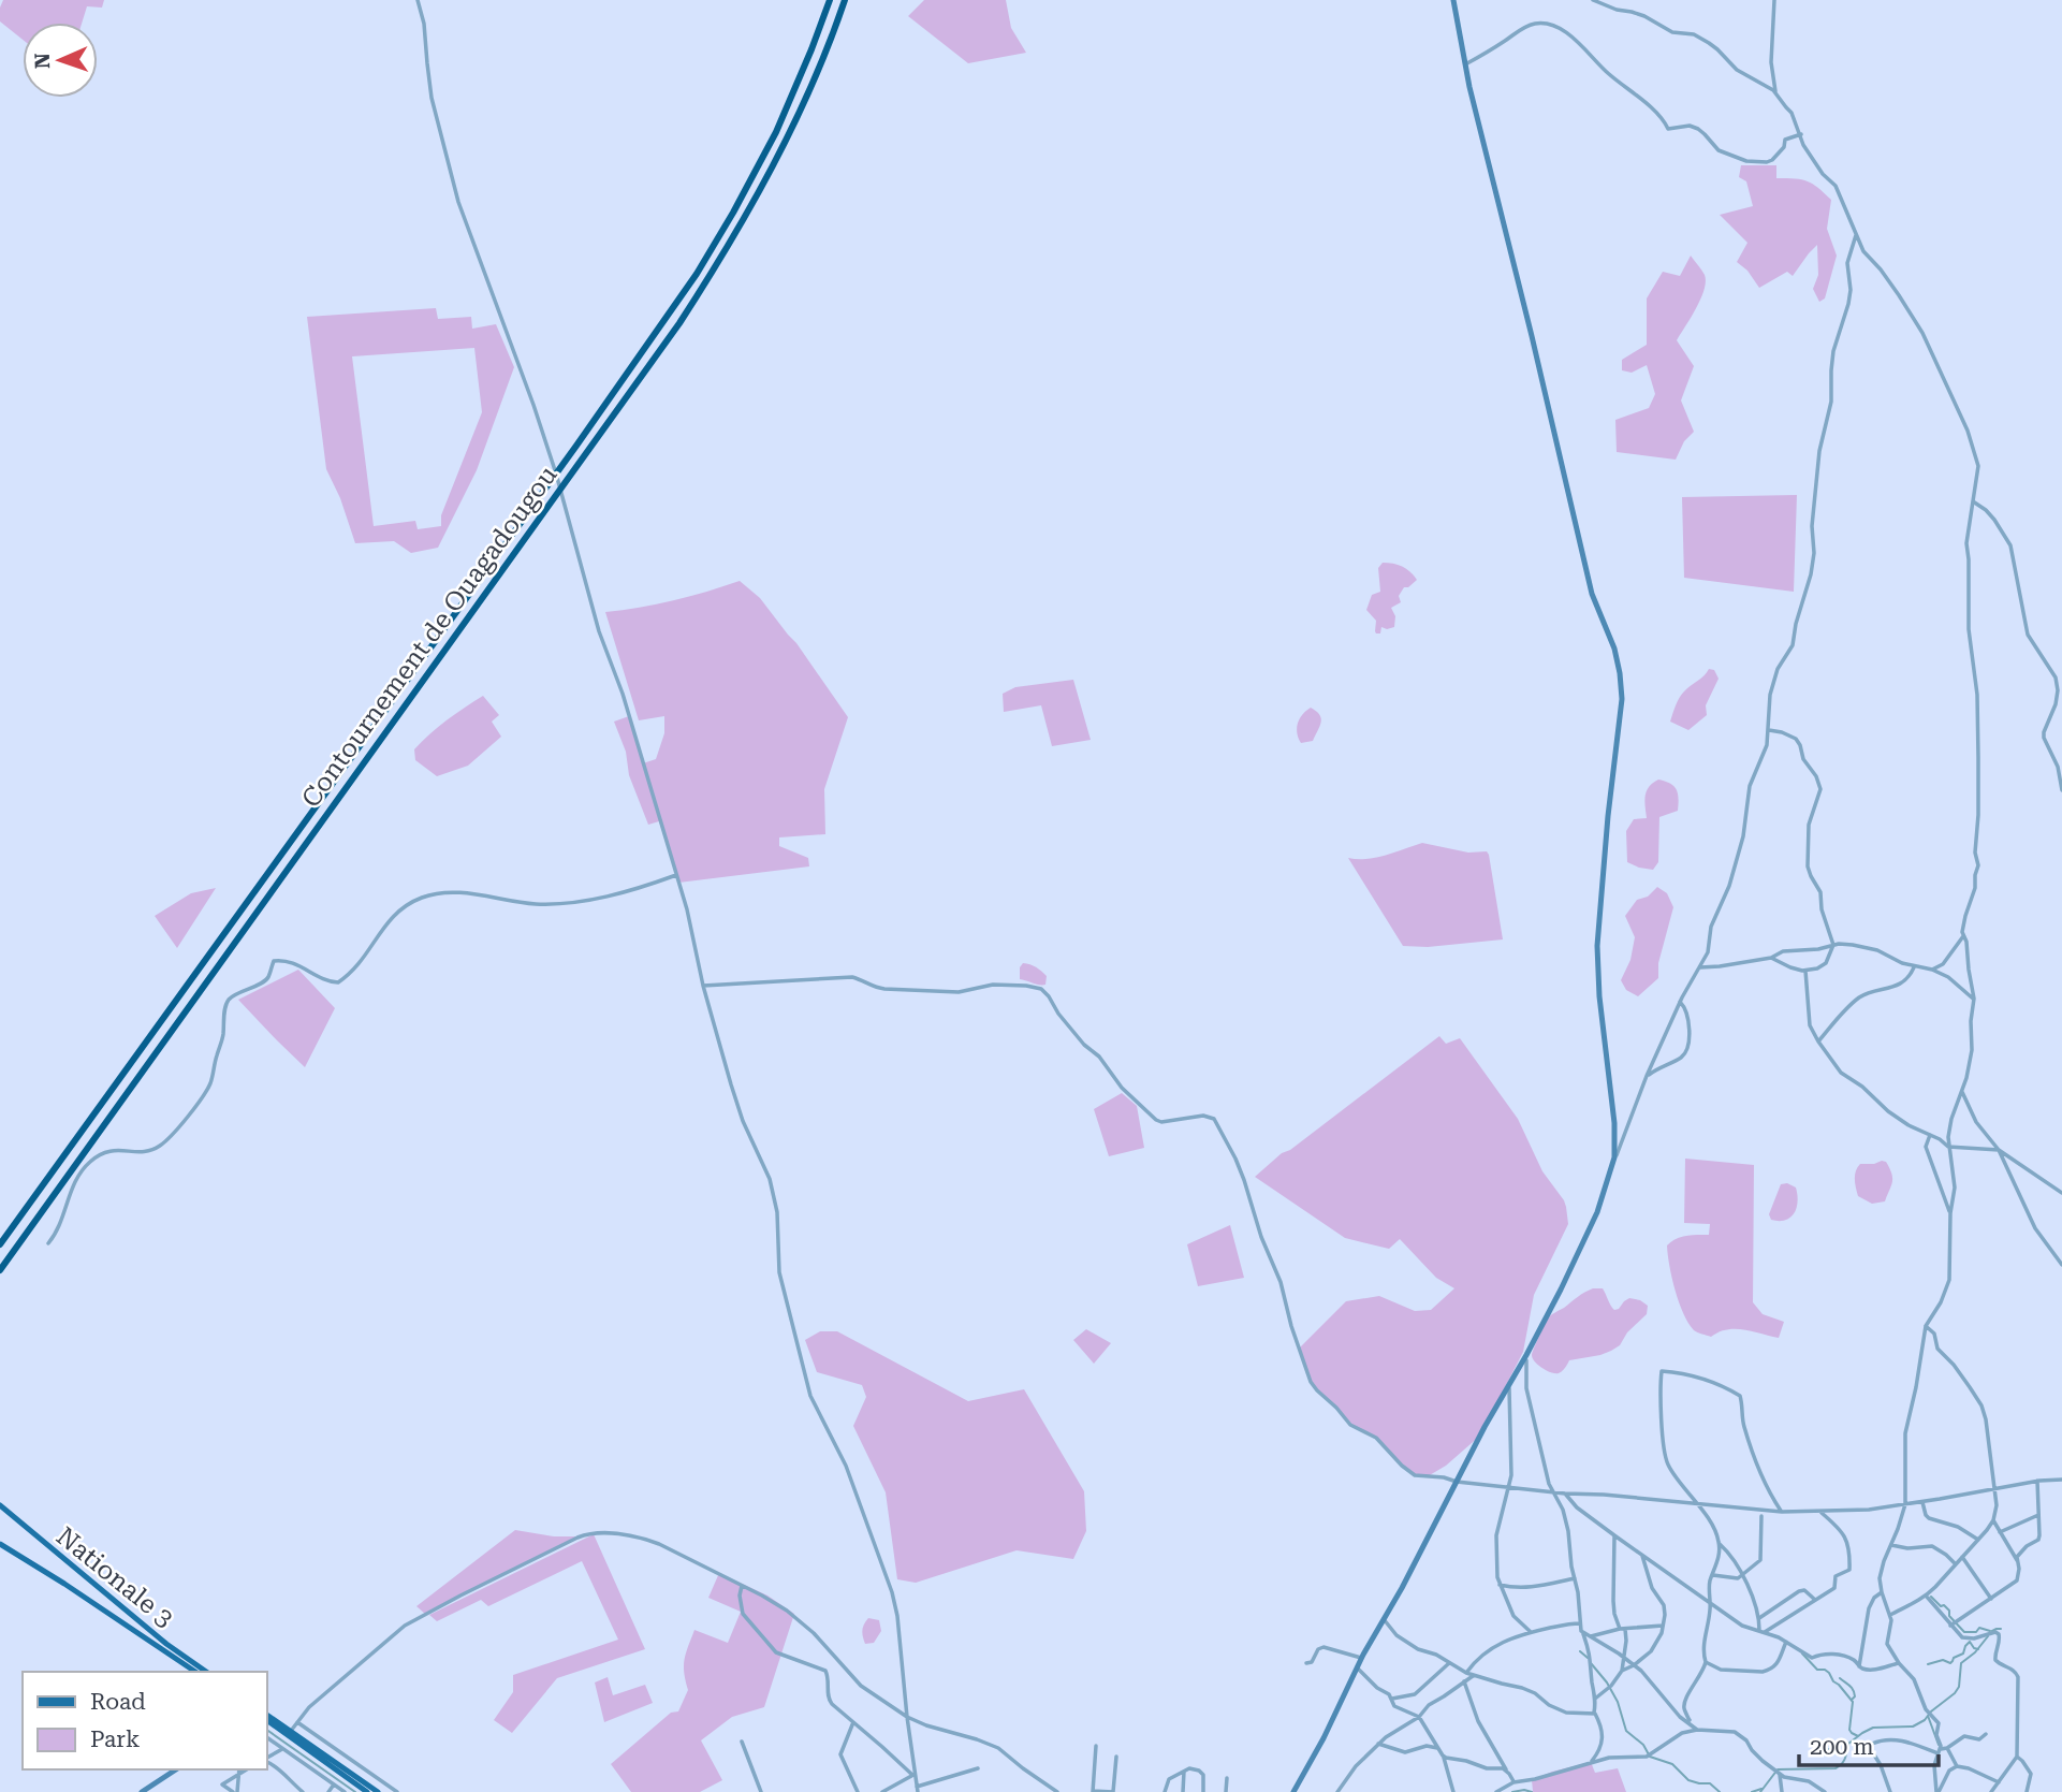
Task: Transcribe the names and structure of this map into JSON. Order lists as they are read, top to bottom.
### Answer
{
  "streets": {
    "highway": ["Contournement de Ouagadougou"],
    "main road": ["Nationale 3"]
  },
  "legend": ["Road", "Park"],
  "scale_bar": "200 m",
  "north": "left"
}
